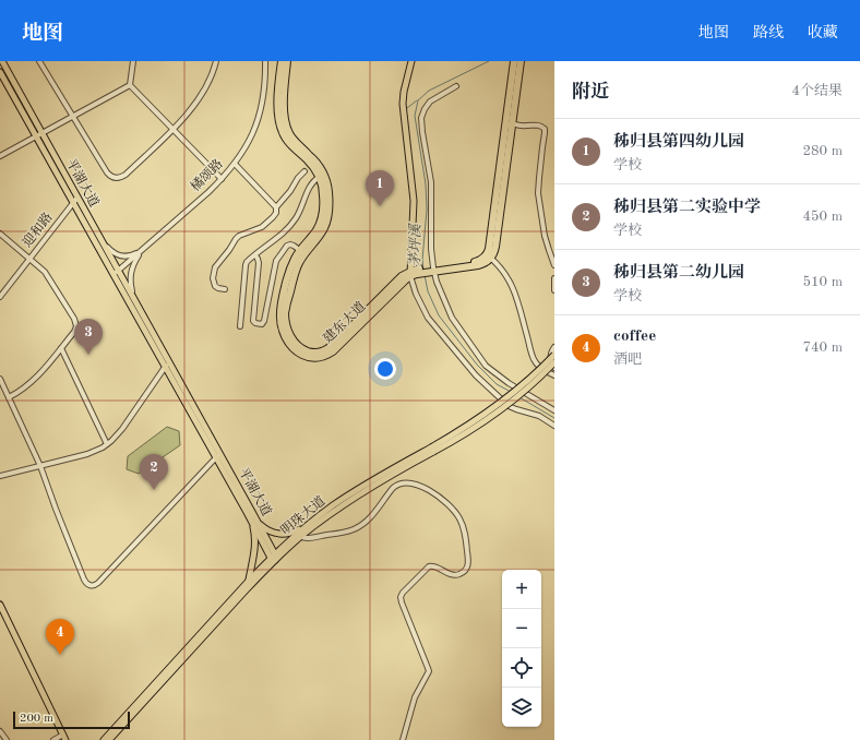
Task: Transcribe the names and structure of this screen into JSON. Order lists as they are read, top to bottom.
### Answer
{
  "streets": {
    "highway": ["建东大道"],
    "main road": ["平湖大道", "明珠大道"],
    "street": ["橘颂路", "迎和路"]
  },
  "crossings": [
    ["橘颂路", "平湖大道"],
    ["平湖大道", "迎和路"],
    ["平湖大道", "明珠大道"]
  ],
  "water": ["茅坪溪"],
  "scale_bar": "200 m",
  "page": {
    "header": "地图",
    "nav": ["地图", "路线", "收藏"],
    "heading": ["附近", "4个结果"],
    "list": [
      {
        "mark": "1",
        "name": "秭归县第四幼儿园",
        "note": "学校",
        "value": "280 m"
      },
      {
        "mark": "2",
        "name": "秭归县第二实验中学",
        "note": "学校",
        "value": "450 m"
      },
      {
        "mark": "3",
        "name": "秭归县第二幼儿园",
        "note": "学校",
        "value": "510 m"
      },
      {
        "mark": "4",
        "name": "coffee",
        "note": "酒吧",
        "value": "740 m"
      }
    ],
    "pins": [
      "1",
      "3",
      "2",
      "4"
    ],
    "map_buttons": ["+", "−"],
    "scale": "200 m"
  }
}
